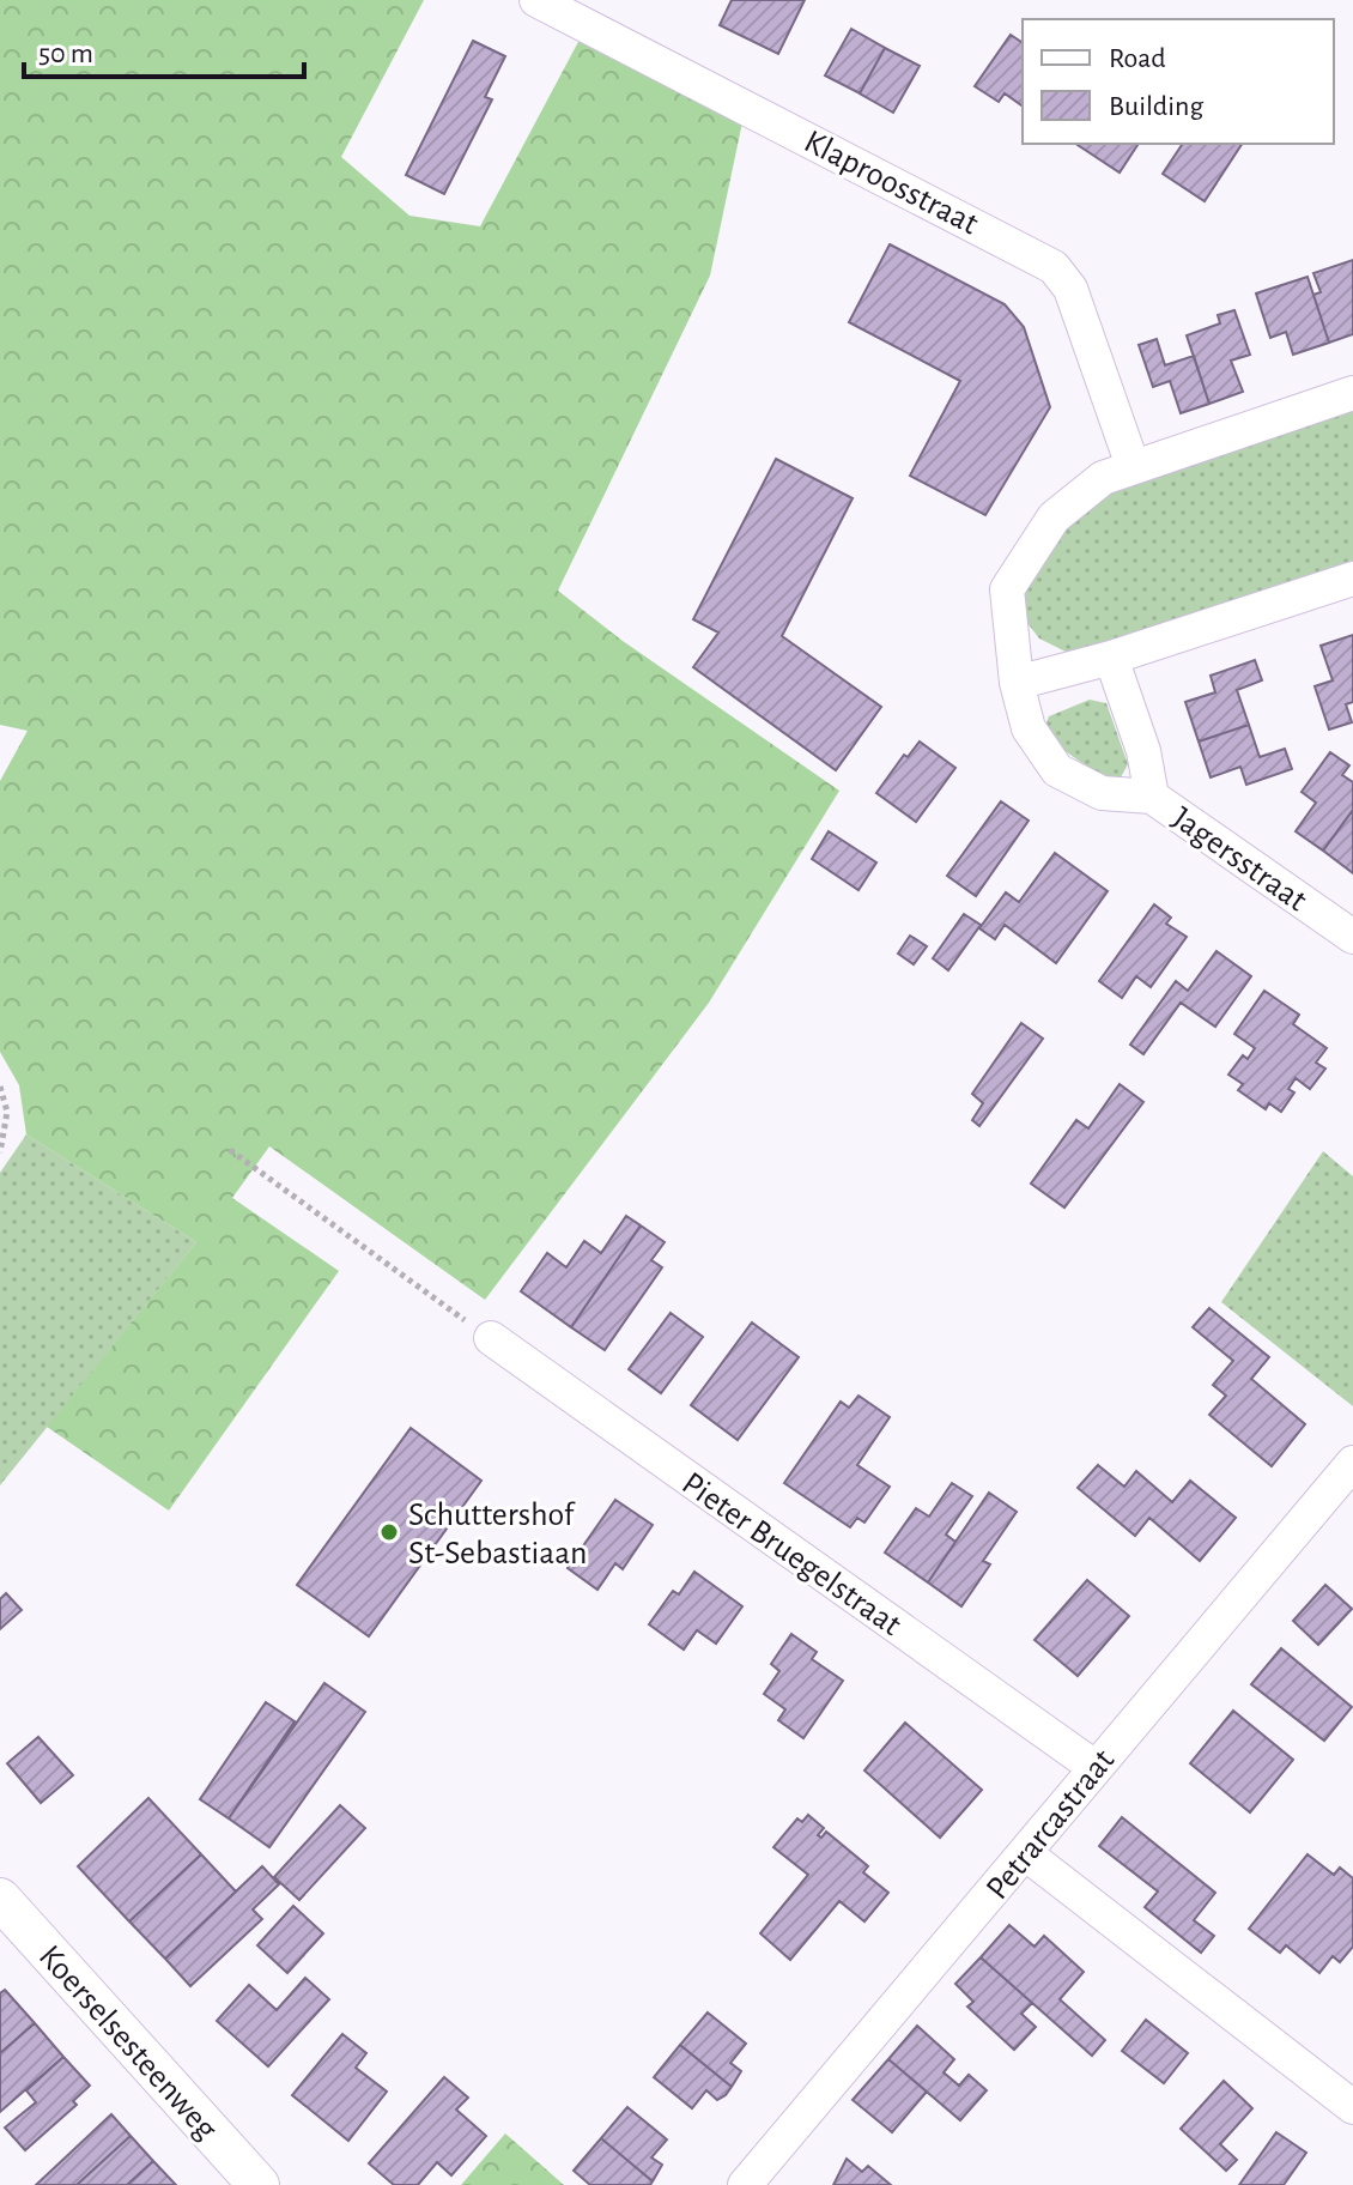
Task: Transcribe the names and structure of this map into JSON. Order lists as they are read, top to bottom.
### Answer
{
  "streets": {
    "street": [
      "Klaproosstraat",
      "Jagersstraat",
      "Pieter Bruegelstraat",
      "Petrarcastraat",
      "Koerselsesteenweg"
    ]
  },
  "crossings": [
    ["Pieter Bruegelstraat", "Petrarcastraat"]
  ],
  "places": ["Schuttershof St-Sebastiaan"],
  "legend": ["Road", "Building"],
  "scale_bar": "50 m"
}
